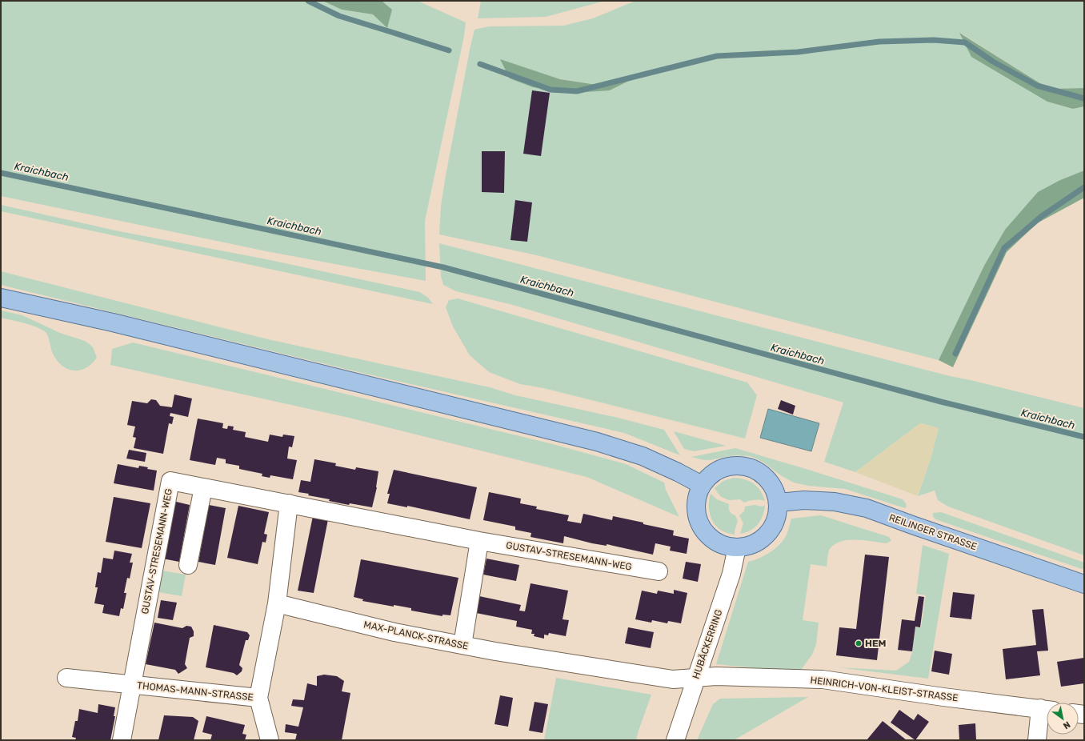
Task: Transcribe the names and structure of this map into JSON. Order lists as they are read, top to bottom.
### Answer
{
  "streets": {
    "main road": ["REILINGER STRASSE"],
    "street": [
      "GUSTAV-STRESEMANN-WEG",
      "MAX-PLANCK-STRASSE",
      "HUBÄCKERRING",
      "HEINRICH-VON-KLEIST-STRASSE",
      "THOMAS-MANN-STRASSE"
    ]
  },
  "crossings": [
    ["REILINGER STRASSE", "HUBÄCKERRING"],
    ["GUSTAV-STRESEMANN-WEG", "THOMAS-MANN-STRASSE"],
    ["MAX-PLANCK-STRASSE", "HUBÄCKERRING"],
    ["MAX-PLANCK-STRASSE", "HEINRICH-VON-KLEIST-STRASSE"],
    ["HUBÄCKERRING", "HEINRICH-VON-KLEIST-STRASSE"]
  ],
  "water": ["Kraichbach"],
  "places": ["HEM"],
  "north": "bottom right"
}
